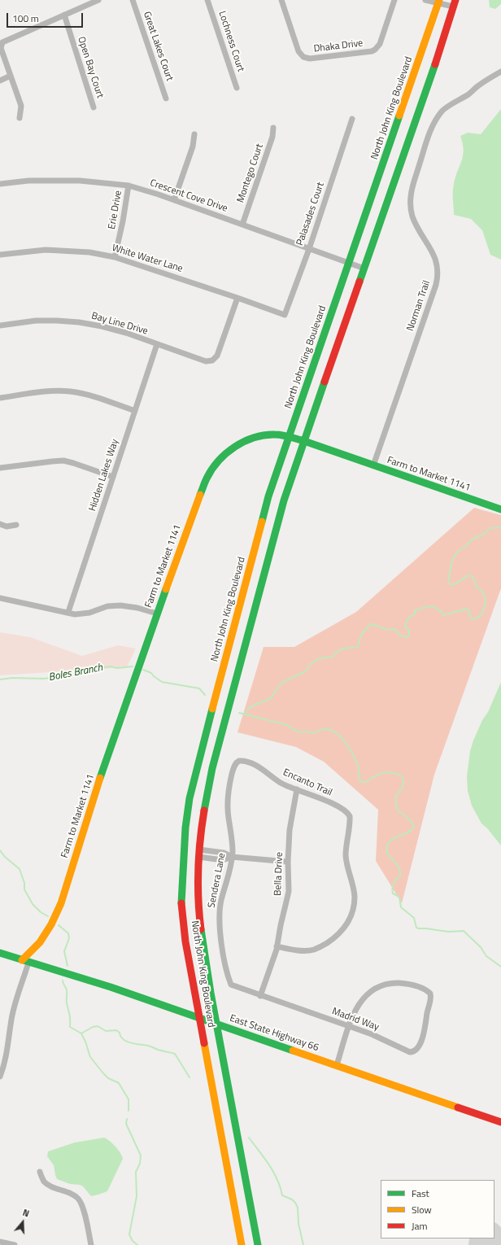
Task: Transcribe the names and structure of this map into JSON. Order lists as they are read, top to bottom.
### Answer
{
  "streets": {
    "main road": ["North John King Boulevard", "Farm to Market 1141", "East State Highway 66"],
    "street": [
      "Lochness Court",
      "Great Lakes Court",
      "Dhaka Drive",
      "Open Bay Court",
      "Montego Court",
      "Crescent Cove Drive",
      "Erie Drive",
      "Palasades Court",
      "White Water Lane",
      "Norman Trail",
      "Bay Line Drive",
      "Hidden Lakes Way",
      "Encanto Trail",
      "Bella Drive",
      "Sendera Lane",
      "Madrid Way"
    ]
  },
  "crossings": [
    ["North John King Boulevard", "Crescent Cove Drive"],
    ["North John King Boulevard", "Farm to Market 1141"],
    ["North John King Boulevard", "East State Highway 66"],
    ["Montego Court", "Crescent Cove Drive"],
    ["Crescent Cove Drive", "Erie Drive"],
    ["Crescent Cove Drive", "Palasades Court"],
    ["Erie Drive", "White Water Lane"],
    ["Palasades Court", "White Water Lane"],
    ["White Water Lane", "Bay Line Drive"],
    ["Norman Trail", "Farm to Market 1141"],
    ["Bay Line Drive", "Hidden Lakes Way"],
    ["Farm to Market 1141", "East State Highway 66"],
    ["Encanto Trail", "Bella Drive"],
    ["Encanto Trail", "Sendera Lane"],
    ["Bella Drive", "Madrid Way"],
    ["Sendera Lane", "Madrid Way"]
  ],
  "water": ["Boles Branch"],
  "legend": ["Fast", "Slow", "Jam"],
  "scale_bar": "100 m",
  "north": "top"
}
